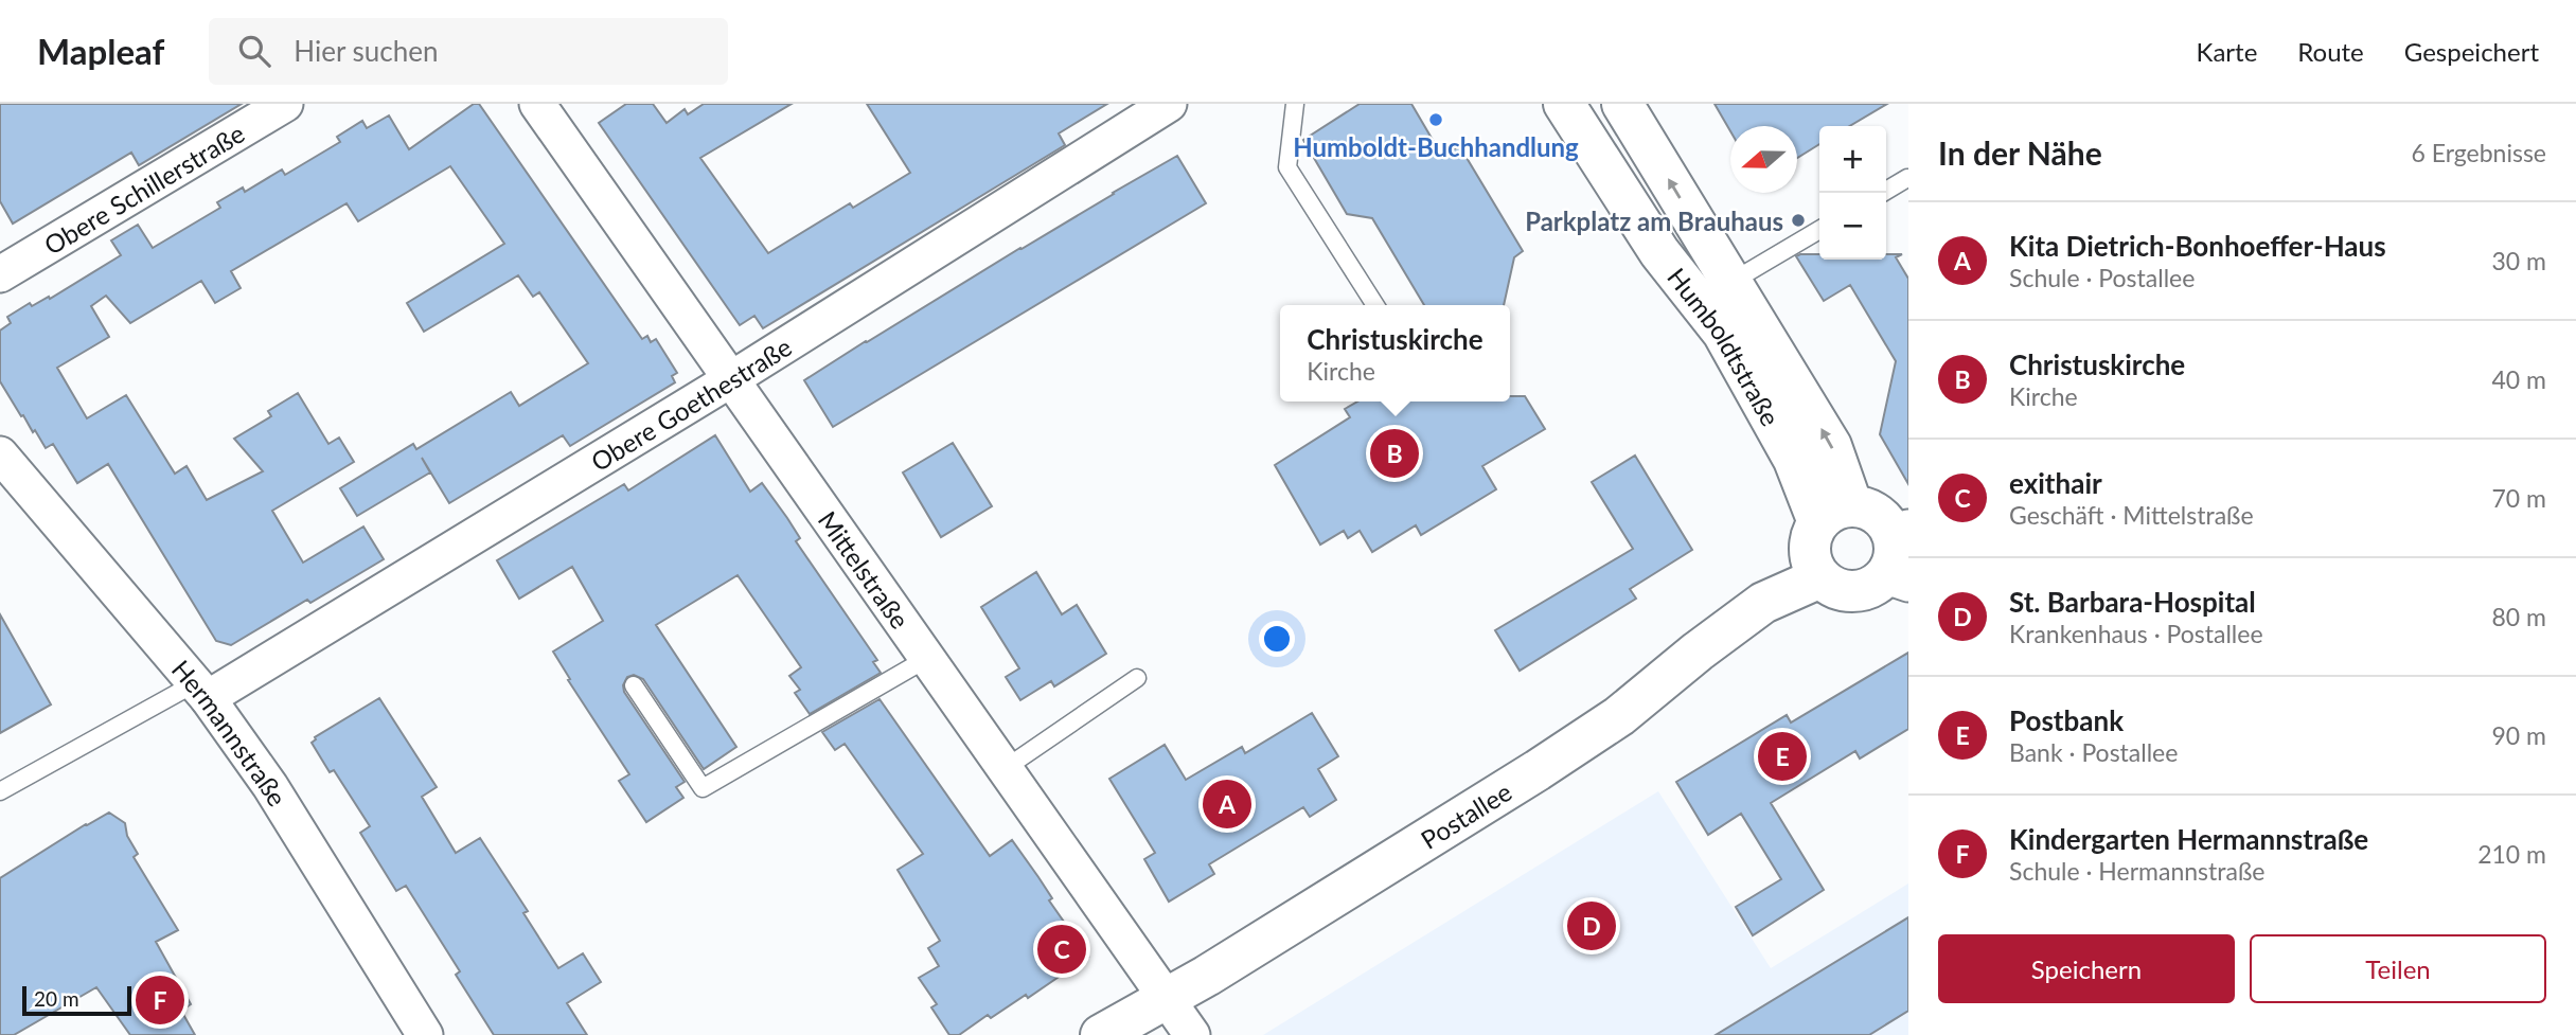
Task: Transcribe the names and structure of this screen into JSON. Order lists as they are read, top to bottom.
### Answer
{
  "streets": {
    "main road": ["Humboldtstraße", "Postallee"],
    "street": [
      "Obere Schillerstraße",
      "Obere Goethestraße",
      "Mittelstraße",
      "Hermannstraße"
    ]
  },
  "crossings": [
    ["Humboldtstraße", "Postallee"],
    ["Obere Goethestraße", "Mittelstraße"],
    ["Obere Goethestraße", "Hermannstraße"],
    ["Mittelstraße", "Postallee"]
  ],
  "places": ["Humboldt-Buchhandlung", "Parkplatz am Brauhaus"],
  "scale_bar": "20 m",
  "north": "left",
  "page": {
    "header": "Mapleaf",
    "search": "Hier suchen",
    "nav": ["Karte", "Route", "Gespeichert"],
    "heading": ["In der Nähe", "6 Ergebnisse"],
    "map_buttons": ["+", "−"],
    "list": [
      {
        "mark": "A",
        "name": "Kita Dietrich-Bonhoeffer-Haus",
        "note": "Schule · Postallee",
        "value": "30 m"
      },
      {
        "mark": "B",
        "name": "Christuskirche",
        "note": "Kirche",
        "value": "40 m"
      },
      {
        "mark": "C",
        "name": "exithair",
        "note": "Geschäft · Mittelstraße",
        "value": "70 m"
      },
      {
        "mark": "D",
        "name": "St. Barbara-Hospital",
        "note": "Krankenhaus · Postallee",
        "value": "80 m"
      },
      {
        "mark": "E",
        "name": "Postbank",
        "note": "Bank · Postallee",
        "value": "90 m"
      },
      {
        "mark": "F",
        "name": "Kindergarten Hermannstraße",
        "note": "Schule · Hermannstraße",
        "value": "210 m"
      }
    ],
    "popup": ["Christuskirche", "Kirche"],
    "pins": [
      "B",
      "E",
      "A",
      "D",
      "C",
      "F"
    ],
    "buttons": ["Speichern", "Teilen"],
    "scale": "20 m"
  }
}
